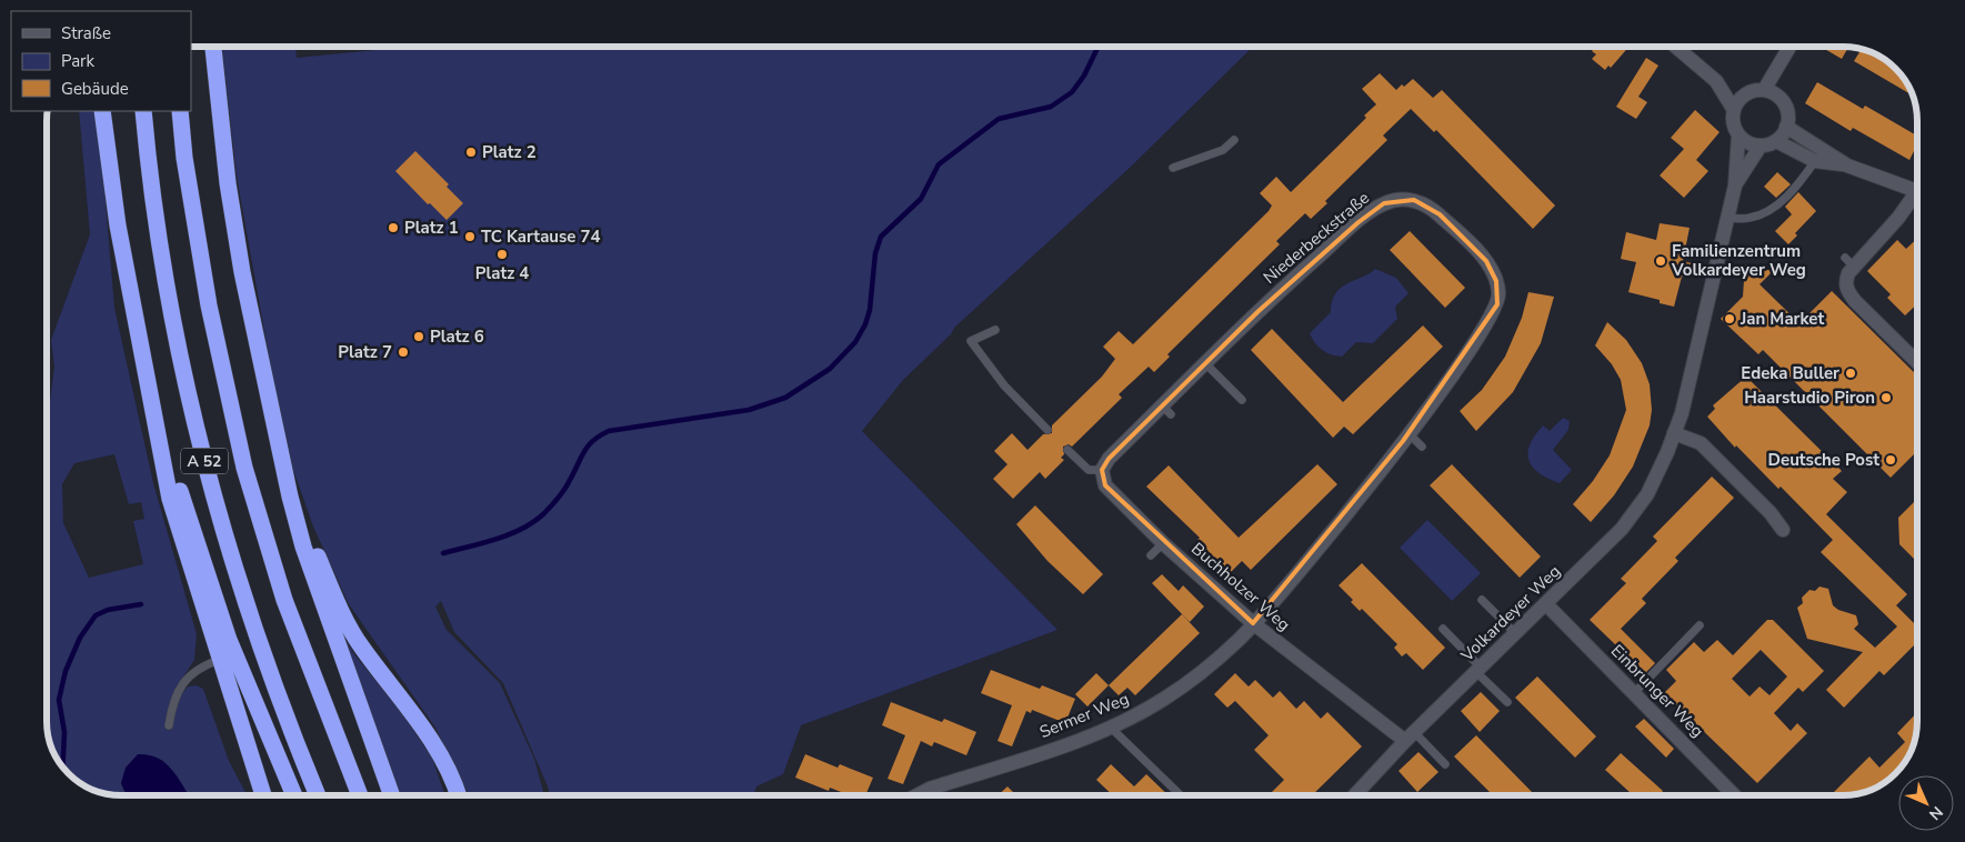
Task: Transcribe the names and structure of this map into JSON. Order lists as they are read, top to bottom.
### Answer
{
  "streets": {
    "highway": ["A 52"],
    "street": [
      "Niederbeckstraße",
      "Buchholzer Weg",
      "Volkardeyer Weg",
      "Einbrunger Weg",
      "Sermer Weg"
    ]
  },
  "crossings": [
    ["Niederbeckstraße", "Buchholzer Weg"],
    ["Niederbeckstraße", "Sermer Weg"],
    ["Buchholzer Weg", "Volkardeyer Weg"],
    ["Buchholzer Weg", "Sermer Weg"],
    ["Volkardeyer Weg", "Einbrunger Weg"]
  ],
  "places": [
    "Platz 2",
    "Platz 1",
    "TC Kartause 74",
    "Platz 4",
    "Familienzentrum Volkardeyer Weg",
    "Jan Market",
    "Platz 6",
    "Platz 7",
    "Edeka Buller",
    "Haarstudio Piron",
    "Deutsche Post"
  ],
  "legend": ["Straße", "Park", "Gebäude"],
  "north": "bottom right"
}
